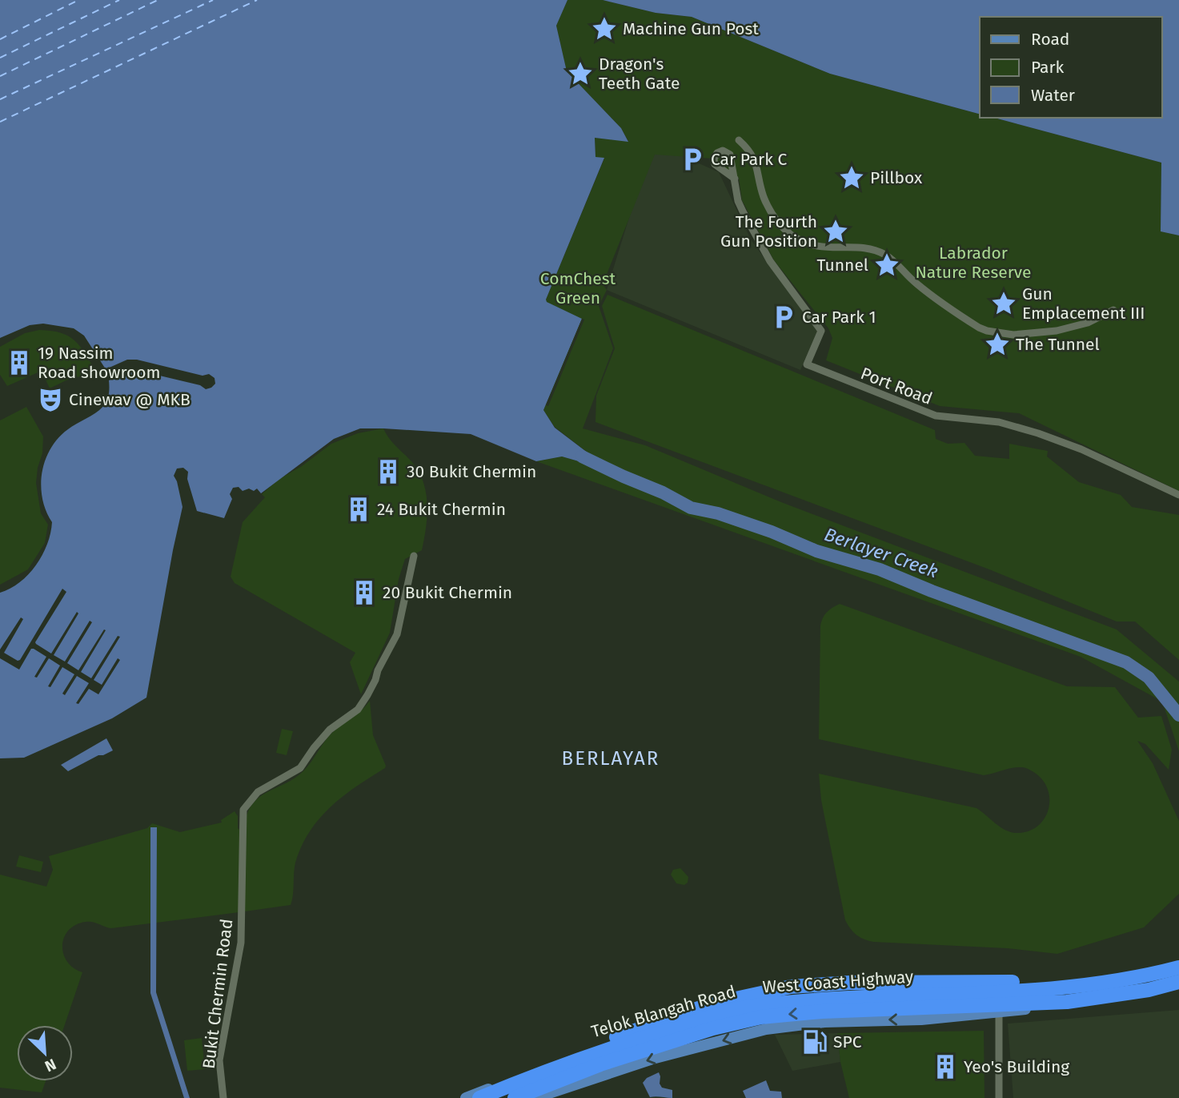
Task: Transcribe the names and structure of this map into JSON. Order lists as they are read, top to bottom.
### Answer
{
  "streets": {
    "highway": ["West Coast Highway"],
    "main road": ["Telok Blangah Road"],
    "street": ["Port Road", "Bukit Chermin Road"]
  },
  "crossings": [
    ["West Coast Highway", "Telok Blangah Road"]
  ],
  "districts": ["BERLAYAR"],
  "water": ["Berlayer Creek"],
  "parks": ["Labrador Nature Reserve", "ComChest Green"],
  "places": {
    "place": [
      "Machine Gun Post",
      "Dragon's Teeth Gate",
      "Pillbox",
      "The Fourth Gun Position",
      "Tunnel",
      "Gun Emplacement III",
      "The Tunnel"
    ],
    "parking": ["Car Park C", "Car Park 1"],
    "building": [
      "19 Nassim Road showroom",
      "30 Bukit Chermin",
      "24 Bukit Chermin",
      "20 Bukit Chermin",
      "Yeo's Building"
    ],
    "theatre": ["Cinewav @ MKB"],
    "fuel station": ["SPC"]
  },
  "legend": ["Road", "Park", "Water"],
  "north": "bottom right"
}
